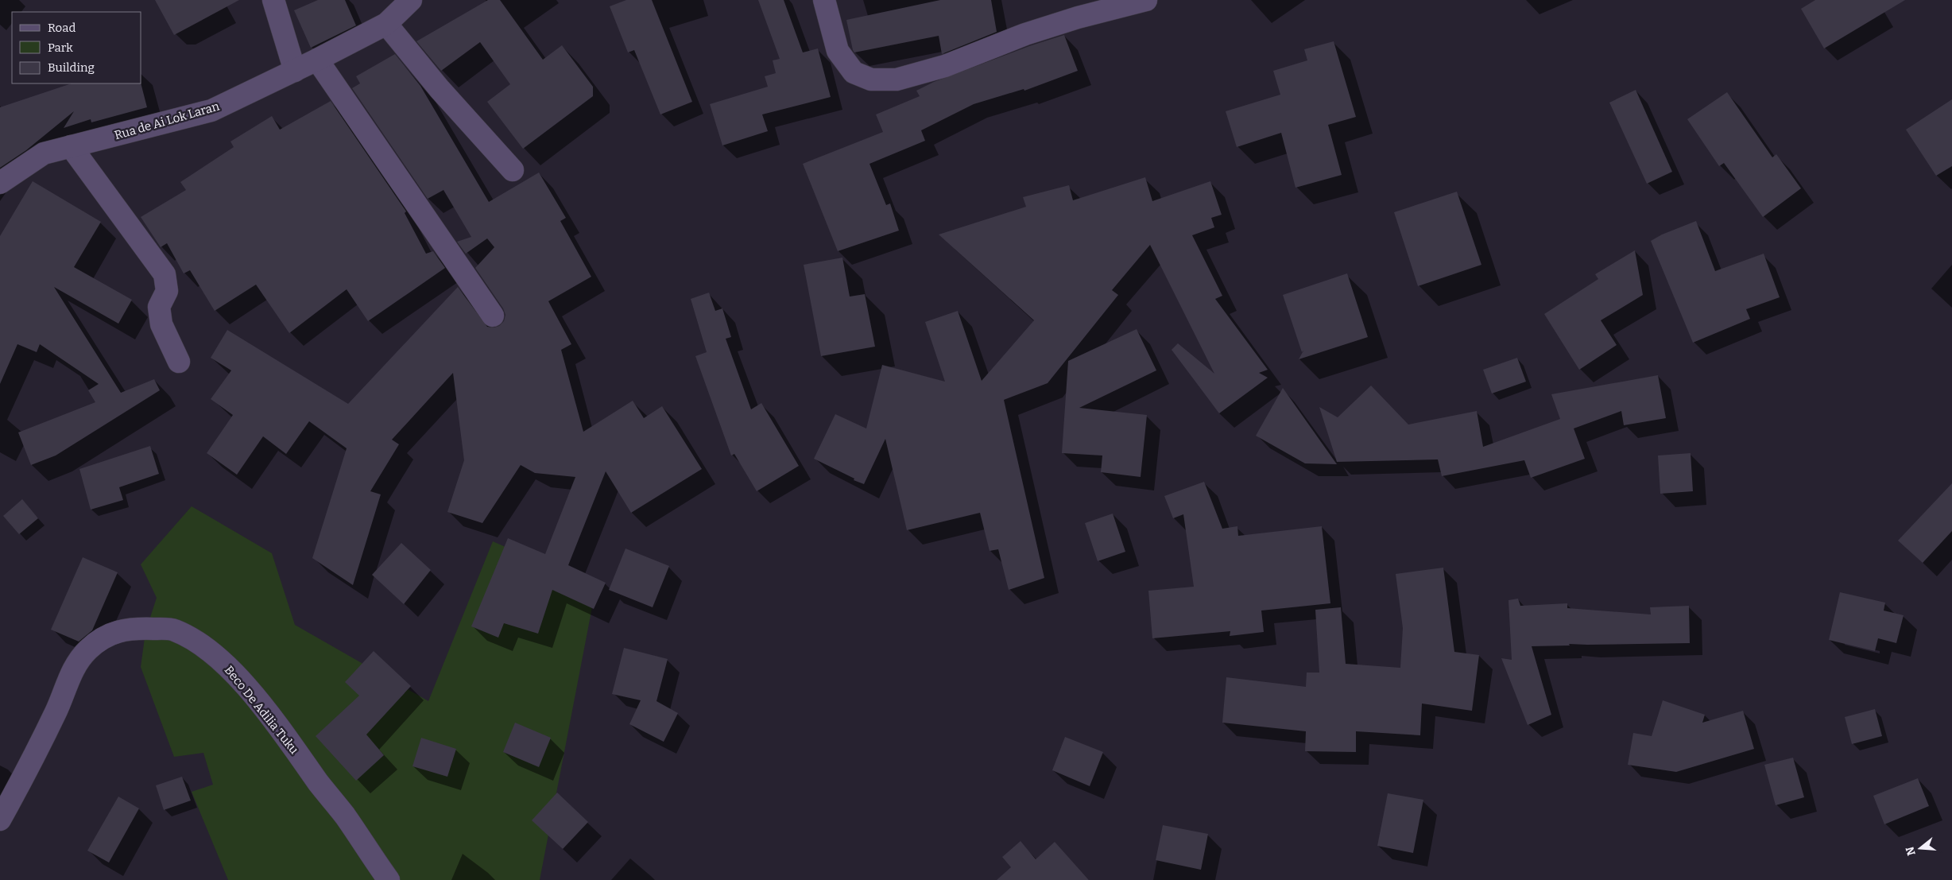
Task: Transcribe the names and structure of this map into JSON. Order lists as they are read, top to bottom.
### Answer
{
  "streets": {
    "street": ["Rua de Ai Lok Laran", "Beco De Adilia Tuku"]
  },
  "legend": ["Road", "Park", "Building"],
  "north": "left"
}
